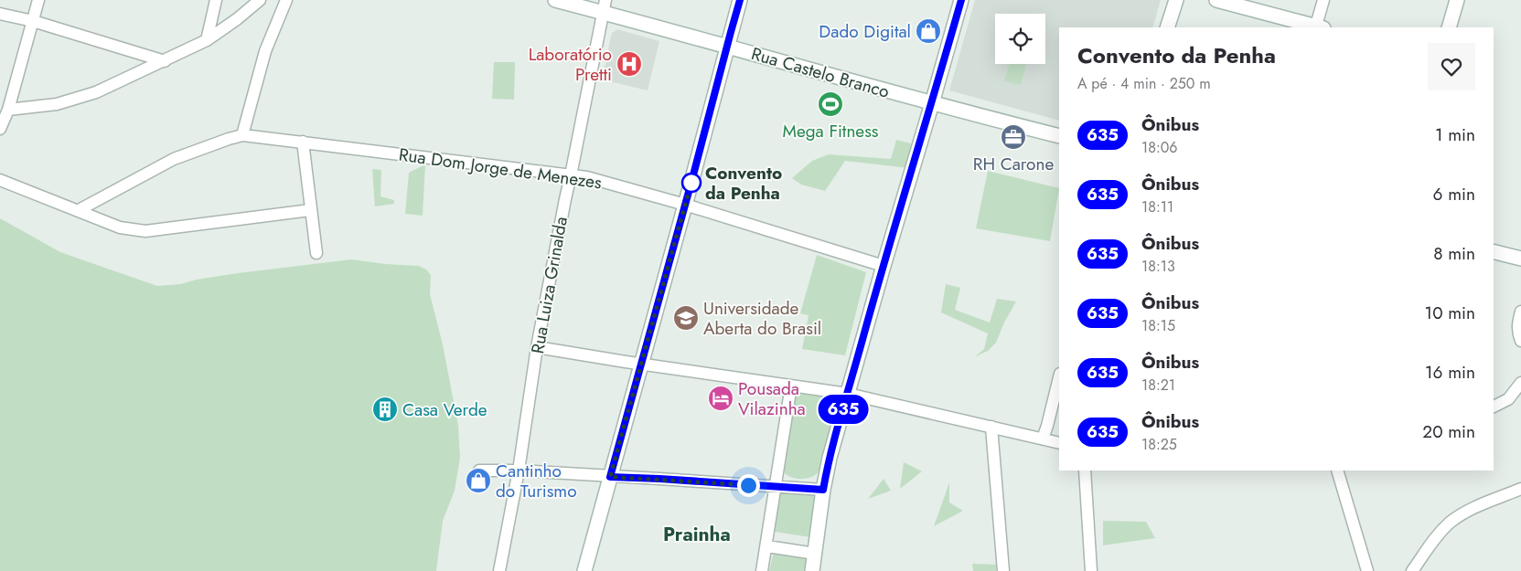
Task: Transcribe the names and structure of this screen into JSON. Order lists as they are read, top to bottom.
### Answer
{
  "streets": {
    "main road": ["Rua Castelo Branco"],
    "street": ["Rua Dom Jorge de Menezes", "Rua Luiza Grinalda"]
  },
  "crossings": [
    ["Rua Castelo Branco", "Rua Luiza Grinalda"],
    ["Rua Dom Jorge de Menezes", "Rua Luiza Grinalda"]
  ],
  "districts": ["Prainha"],
  "places": {
    "shop": ["Dado Digital", "Cantinho do Turismo"],
    "hospital": ["Laboratório Pretti"],
    "sports": ["Mega Fitness"],
    "office": ["RH Carone"],
    "other": ["Convento da Penha"],
    "school or university": ["Universidade Aberta do Brasil"],
    "hotel": ["Pousada Vilazinha"],
    "building": ["Casa Verde"]
  },
  "lines": ["bus line 635"],
  "page": {
    "on_map": "635",
    "heading": ["Convento da Penha", "A pé · 4 min · 250 m"],
    "list": [
      {
        "mark": "635",
        "name": "Ônibus",
        "note": "18:06",
        "value": "1 min"
      },
      {
        "mark": "635",
        "name": "Ônibus",
        "note": "18:11",
        "value": "6 min"
      },
      {
        "mark": "635",
        "name": "Ônibus",
        "note": "18:13",
        "value": "8 min"
      },
      {
        "mark": "635",
        "name": "Ônibus",
        "note": "18:15",
        "value": "10 min"
      },
      {
        "mark": "635",
        "name": "Ônibus",
        "note": "18:21",
        "value": "16 min"
      },
      {
        "mark": "635",
        "name": "Ônibus",
        "note": "18:25",
        "value": "20 min"
      }
    ]
  }
}
